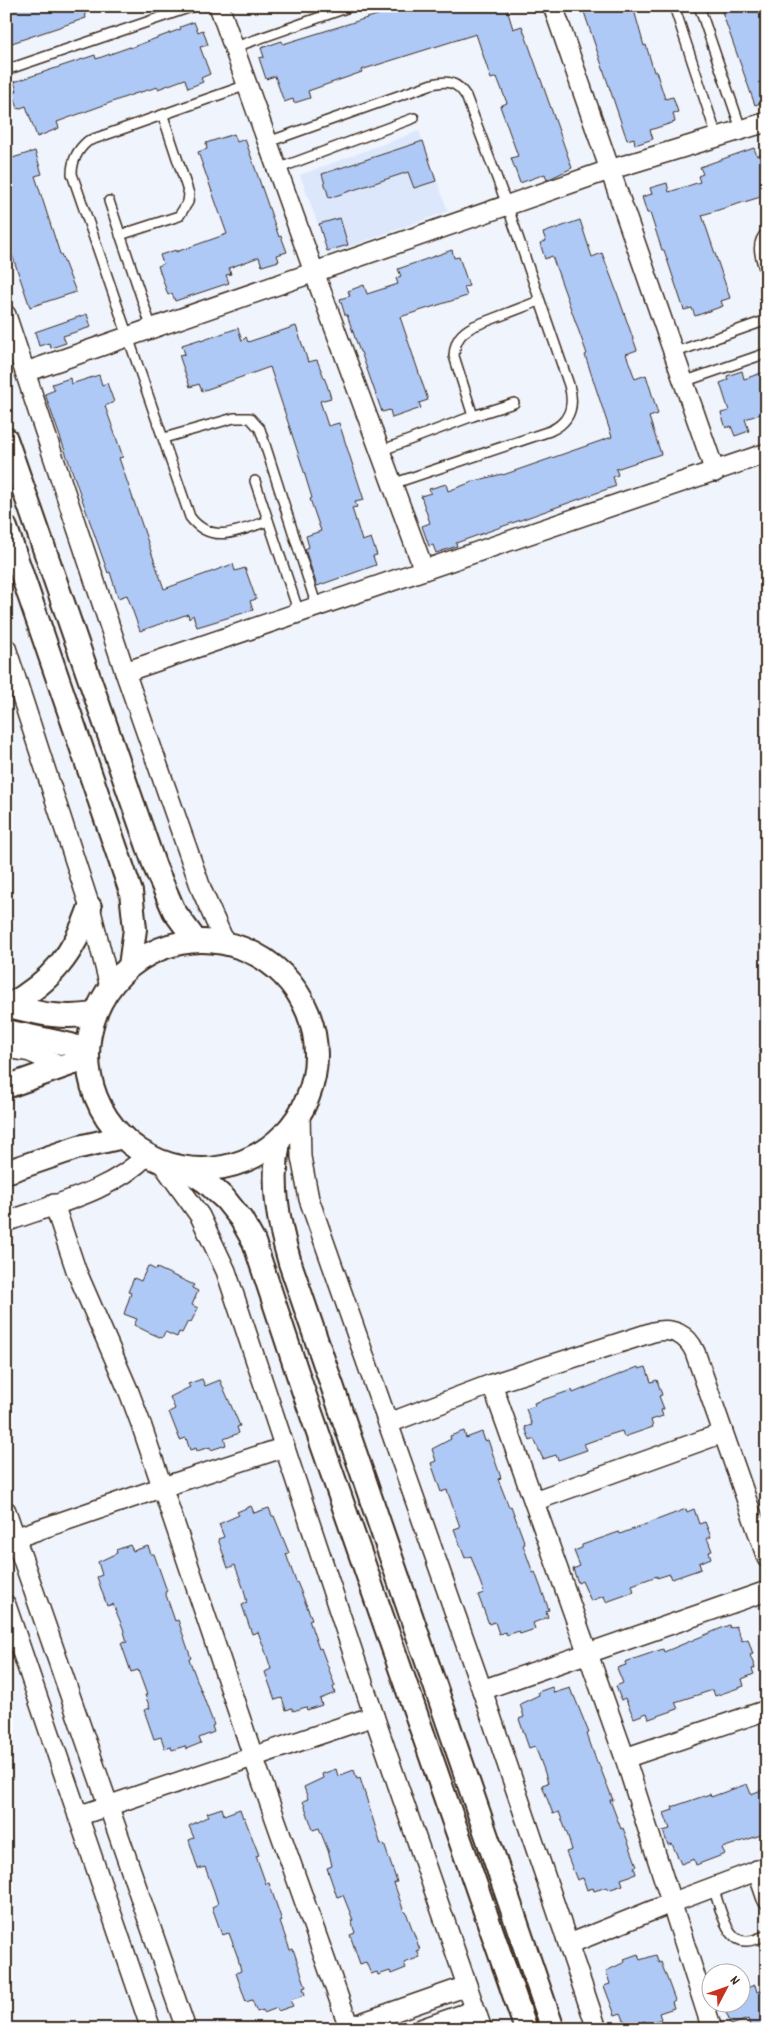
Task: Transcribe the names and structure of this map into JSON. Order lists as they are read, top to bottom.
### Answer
{
  "north": "top right"
}
